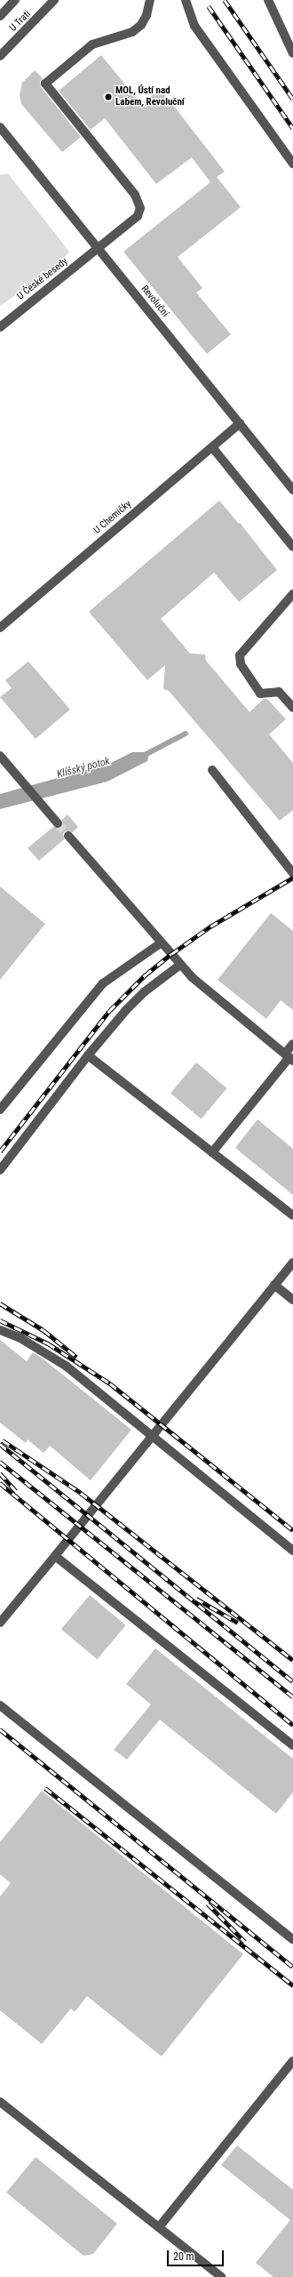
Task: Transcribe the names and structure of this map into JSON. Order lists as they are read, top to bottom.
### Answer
{
  "streets": {
    "street": [
      "U Trati",
      "U České besedy",
      "Revoluční",
      "U Chemičky"
    ]
  },
  "crossings": [
    ["U České besedy", "Revoluční"],
    ["Revoluční", "U Chemičky"]
  ],
  "water": ["Klíšský potok"],
  "places": ["MOL, Ústí nad Labem, Revoluční"],
  "scale_bar": "20 m"
}
